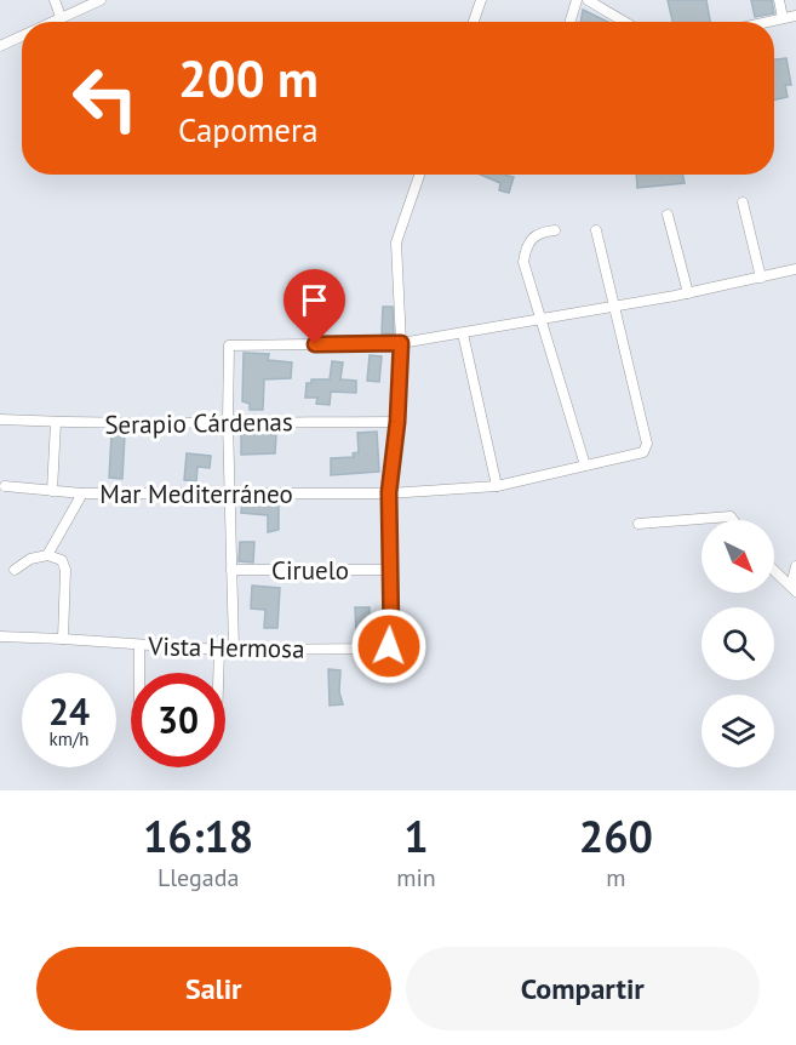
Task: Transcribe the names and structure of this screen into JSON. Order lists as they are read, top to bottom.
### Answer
{
  "streets": {
    "street": [
      "Serapio Cárdenas",
      "Mar Mediterráneo",
      "Ciruelo",
      "Vista Hermosa"
    ]
  },
  "crossings": [
    ["Ciruelo", "Vista Hermosa"]
  ],
  "north": "bottom right",
  "page": {
    "turn": ["200 m", "Capomera"],
    "speed": "24 km/h",
    "limit": "30",
    "eta": [
      "16:18",
      "Llegada",
      "1",
      "min",
      "260",
      "m"
    ],
    "buttons": ["Salir", "Compartir"]
  }
}
